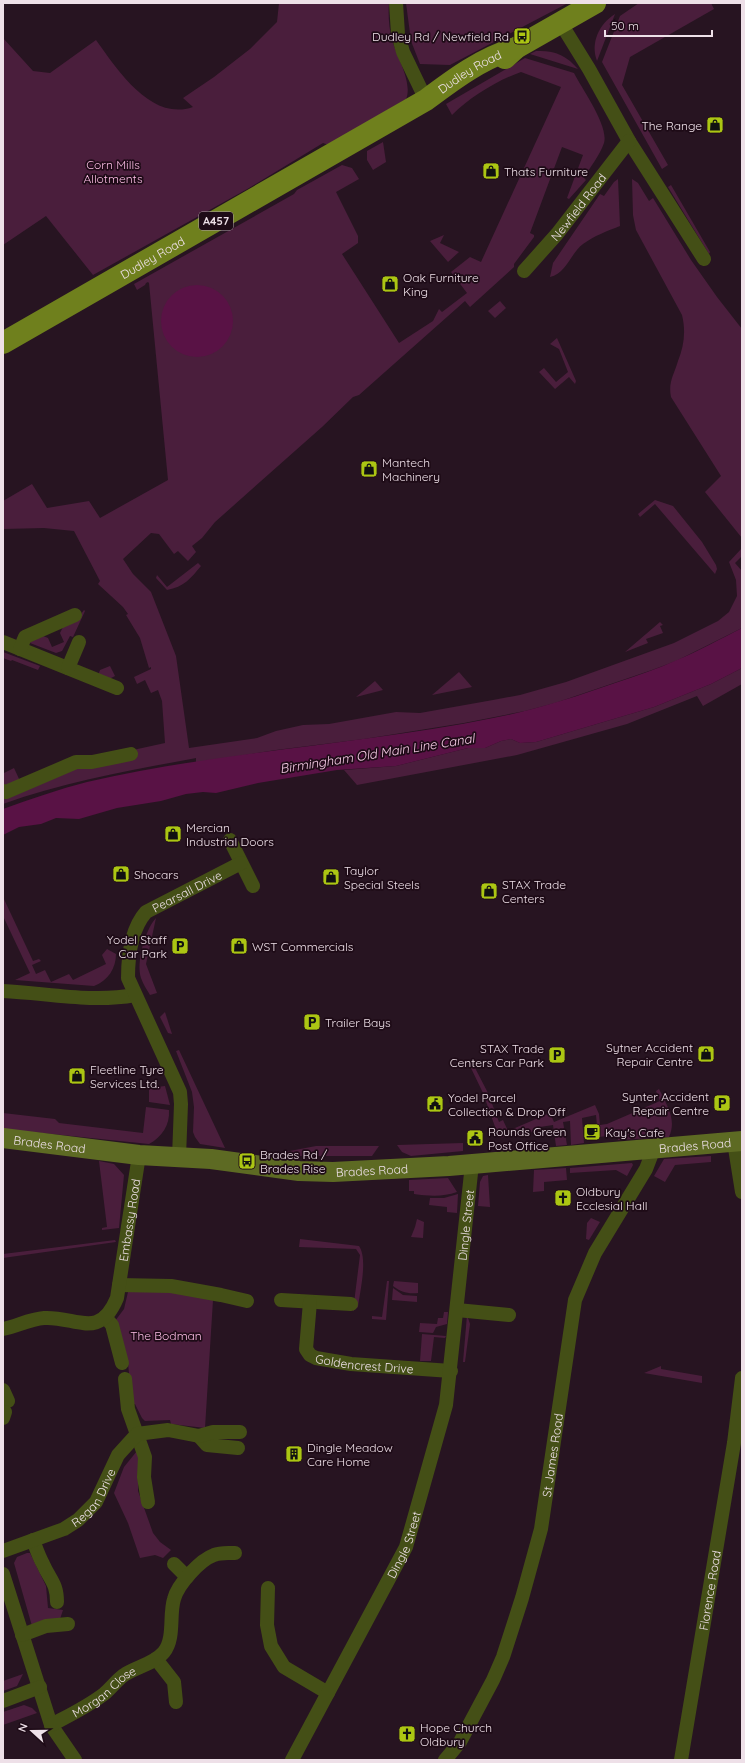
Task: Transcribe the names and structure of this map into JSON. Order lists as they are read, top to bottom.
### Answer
{
  "streets": {
    "main road": ["Dudley Road", "A457"],
    "street": [
      "Newfield Road",
      "Pearsall Drive",
      "Brades Road",
      "Embassy Road",
      "Dingle Street",
      "Goldencrest Drive",
      "St James Road",
      "Regan Drive",
      "Florence Road",
      "Morgan Close"
    ]
  },
  "crossings": [
    ["Pearsall Drive", "Brades Road"],
    ["Brades Road", "Embassy Road"],
    ["Brades Road", "Dingle Street"],
    ["Brades Road", "St James Road"],
    ["Dingle Street", "Goldencrest Drive"]
  ],
  "water": ["Birmingham Old Main Line Canal"],
  "parks": ["Corn Mills Allotments", "The Bodman"],
  "places": {
    "bus stop": ["Dudley Rd / Newfield Rd", "Brades Rd / Brades Rise"],
    "shop": [
      "The Range",
      "Thats Furniture",
      "Oak Furniture King",
      "Mantech Machinery",
      "Mercian Industrial Doors",
      "Shocars",
      "Taylor Special Steels",
      "STAX Trade Centers",
      "WST Commercials",
      "Sytner Accident Repair Centre",
      "Fleetline Tyre Services Ltd."
    ],
    "parking": [
      "Yodel Staff Car Park",
      "Trailer Bays",
      "STAX Trade Centers Car Park",
      "Synter Accident Repair Centre"
    ],
    "public building": ["Yodel Parcel Collection & Drop Off", "Rounds Green Post Office"],
    "cafe": ["Kay's Cafe"],
    "church": ["Oldbury Ecclesial Hall", "Hope Church Oldbury"],
    "building": ["Dingle Meadow Care Home"]
  },
  "scale_bar": "50 m",
  "north": "left"
}
